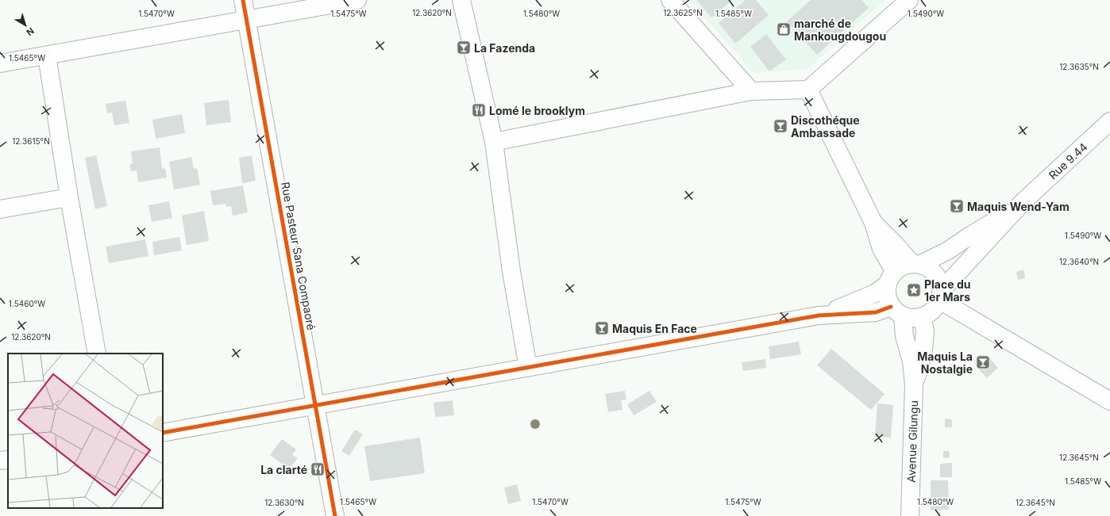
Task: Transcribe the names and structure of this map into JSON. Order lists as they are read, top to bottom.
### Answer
{
  "streets": {
    "street": ["Rue 9.44", "Rue Pasteur Sana Compaoré", "Avenue Gilungu"]
  },
  "places": {
    "shop": ["marché de Mankougdougou"],
    "bar": [
      "La Fazenda",
      "Discothéque Ambassade",
      "Maquis Wend-Yam",
      "Maquis En Face",
      "Maquis La Nostalgie"
    ],
    "restaurant": ["Lomé le brooklym", "La clarté"],
    "place": ["Place du 1er Mars"]
  },
  "north": "bottom right",
  "coordinates": [
    "12.3620°N",
    "12.3625°N",
    "1.5470°W",
    "1.5475°W",
    "1.5480°W",
    "1.5485°W",
    "1.5490°W",
    "1.5465°W",
    "12.3635°N",
    "12.3615°N",
    "12.3640°N",
    "1.5460°W",
    "12.3645°N",
    "12.3630°N"
  ]
}
